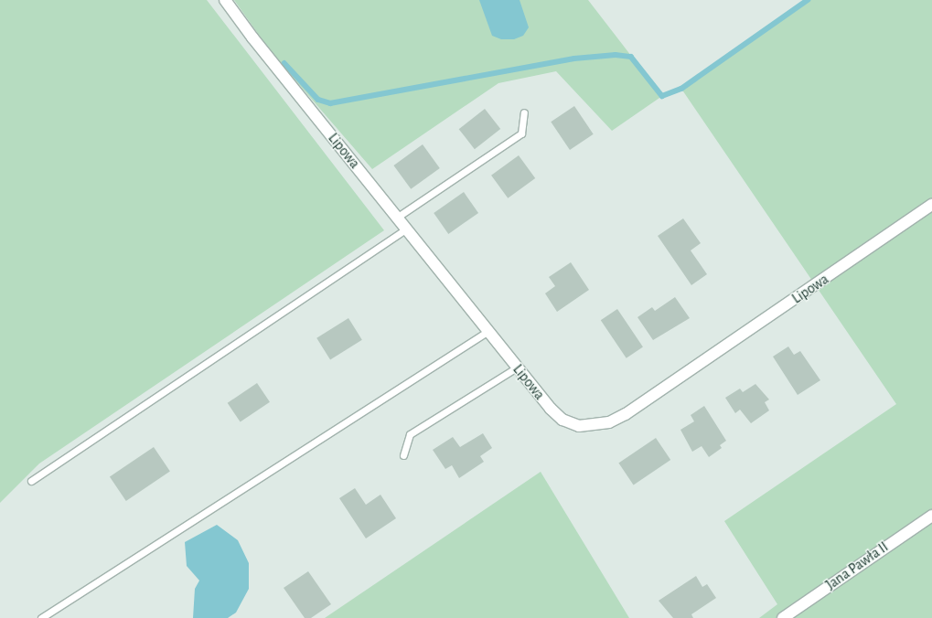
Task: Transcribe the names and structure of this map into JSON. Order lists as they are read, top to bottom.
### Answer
{
  "streets": {
    "street": ["Lipowa", "Jana Pawła II"]
  }
}
